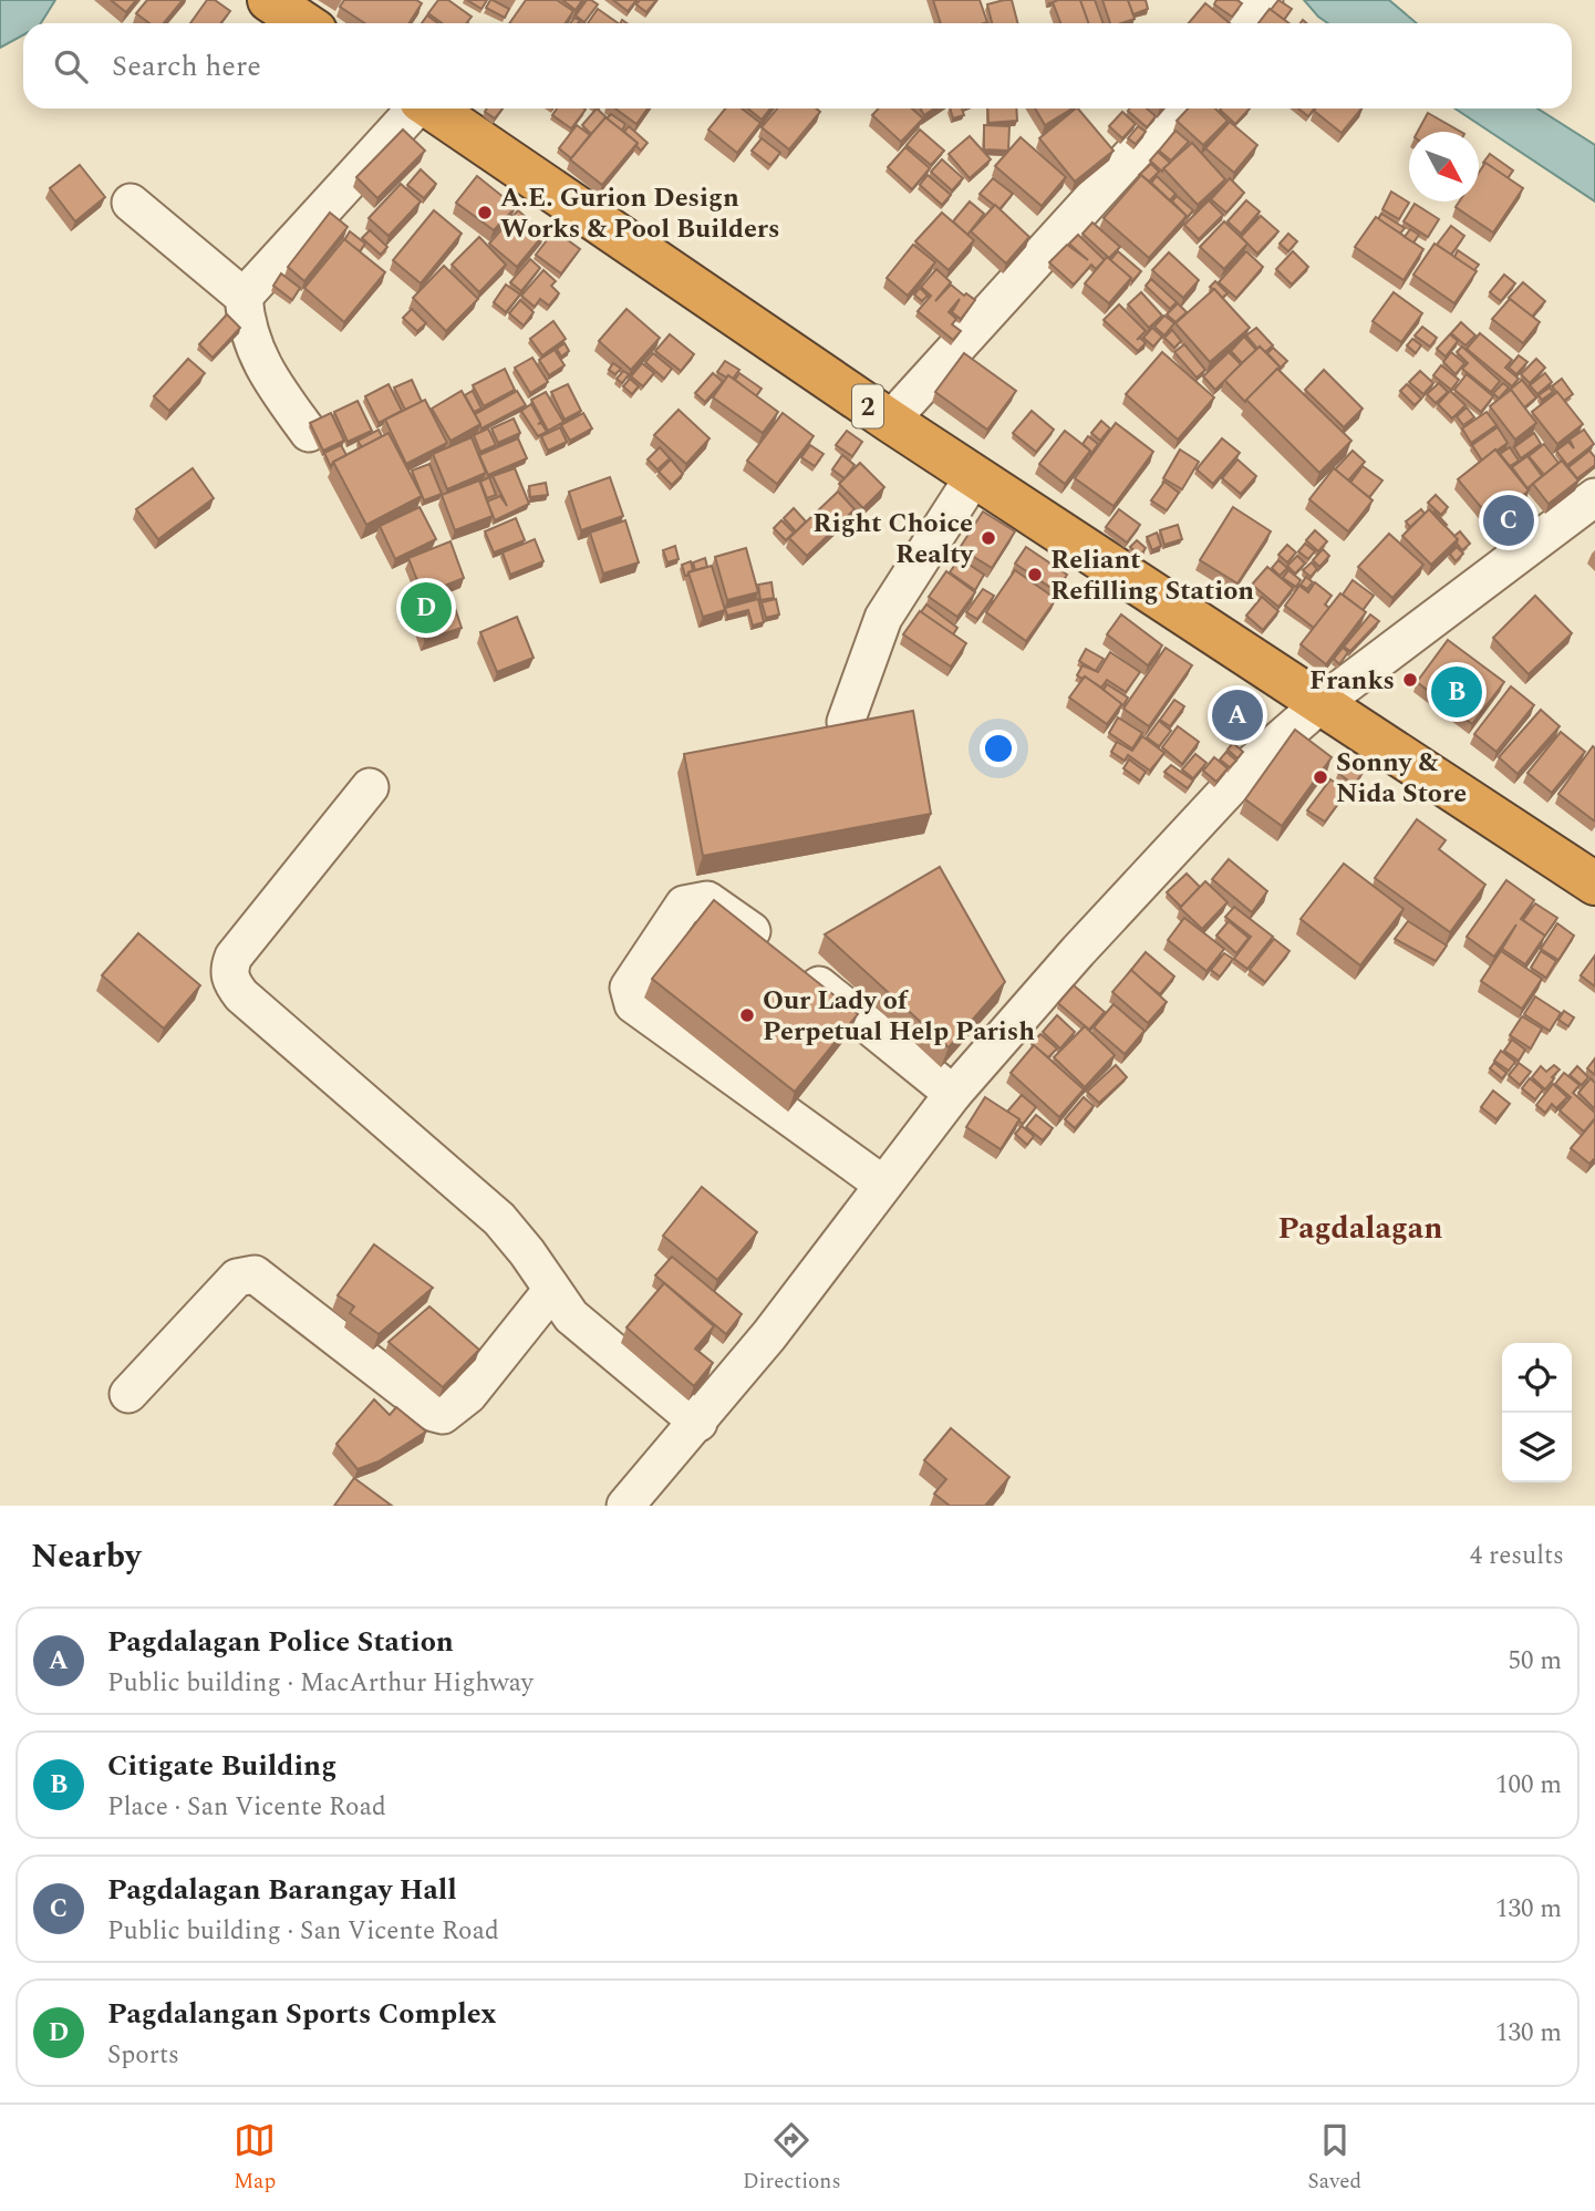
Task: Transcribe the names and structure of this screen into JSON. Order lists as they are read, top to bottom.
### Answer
{
  "streets": {
    "highway": ["2"]
  },
  "districts": ["Pagdalagan"],
  "places": [
    "A.E. Gurion Design Works & Pool Builders",
    "Right Choice Realty",
    "Reliant Refilling Station",
    "Franks",
    "Sonny & Nida Store",
    "Our Lady of Perpetual Help Parish"
  ],
  "north": "bottom right",
  "page": {
    "search": "Search here",
    "pins": [
      "C",
      "D",
      "B",
      "A"
    ],
    "heading": ["Nearby", "4 results"],
    "list": [
      {
        "mark": "A",
        "name": "Pagdalagan Police Station",
        "note": "Public building · MacArthur Highway",
        "value": "50 m"
      },
      {
        "mark": "B",
        "name": "Citigate Building",
        "note": "Place · San Vicente Road",
        "value": "100 m"
      },
      {
        "mark": "C",
        "name": "Pagdalagan Barangay Hall",
        "note": "Public building · San Vicente Road",
        "value": "130 m"
      },
      {
        "mark": "D",
        "name": "Pagdalangan Sports Complex",
        "note": "Sports",
        "value": "130 m"
      }
    ],
    "nav": ["Map", "Directions", "Saved"]
  }
}
